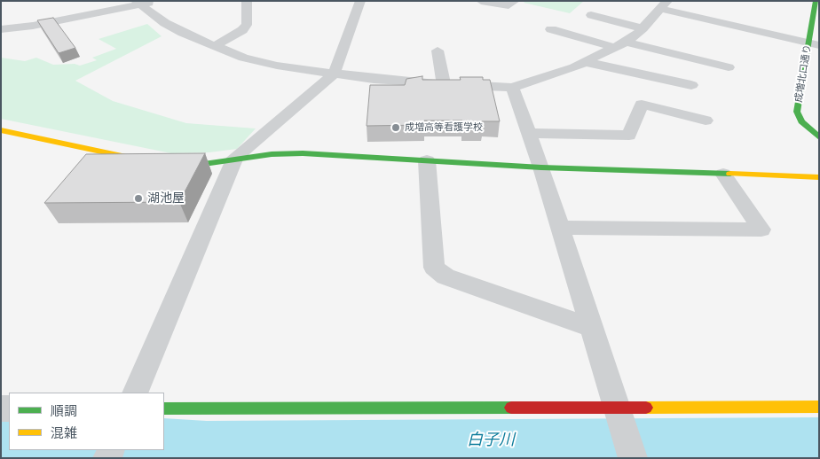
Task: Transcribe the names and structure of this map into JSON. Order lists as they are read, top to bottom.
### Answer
{
  "streets": {
    "street": ["成増北口通り"]
  },
  "water": ["白子川"],
  "places": ["成増高等看護学校", "湖池屋"],
  "legend": ["順調", "混雑"]
}
